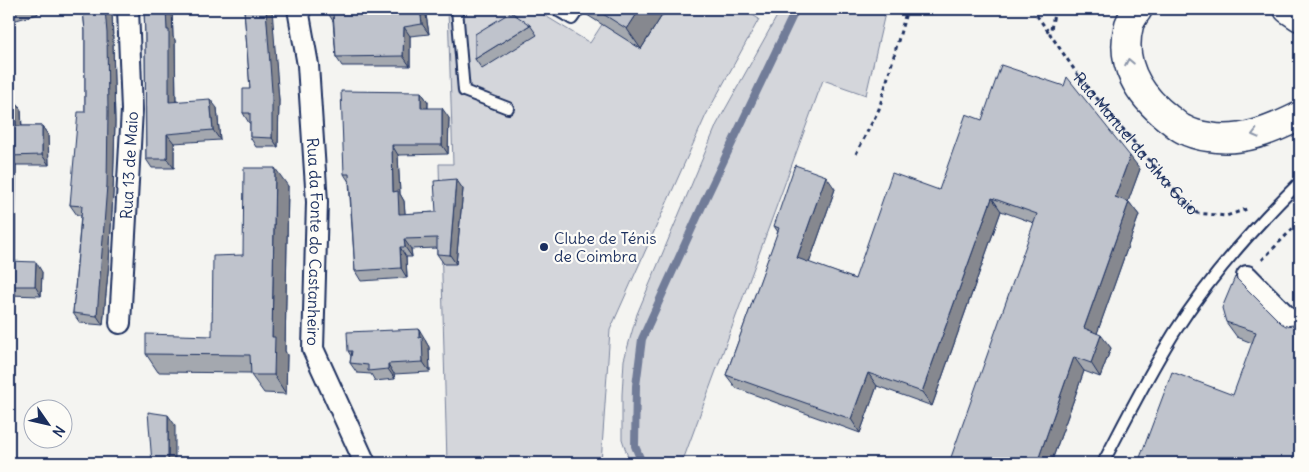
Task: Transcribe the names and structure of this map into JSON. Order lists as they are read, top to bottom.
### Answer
{
  "streets": {
    "street": ["Rua 13 de Maio", "Rua da Fonte do Castanheiro"],
    "path": ["Rua Manuel da Silva Gaio"]
  },
  "places": ["Clube de Ténis de Coimbra"],
  "north": "bottom right"
}
